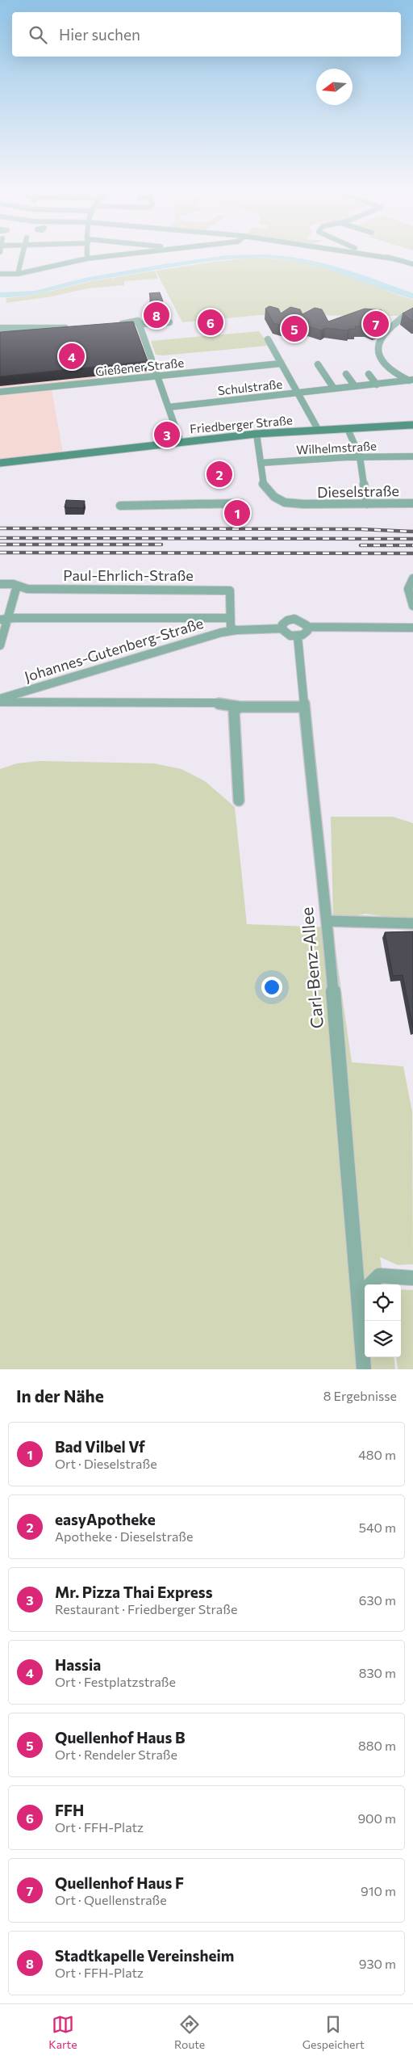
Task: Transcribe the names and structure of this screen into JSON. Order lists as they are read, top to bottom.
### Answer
{
  "streets": {
    "main road": ["Friedberger Straße"],
    "street": [
      "Gießener Straße",
      "Schulstraße",
      "Wilhelmstraße",
      "Dieselstraße",
      "Paul-Ehrlich-Straße",
      "Johannes-Gutenberg-Straße",
      "Carl-Benz-Allee"
    ]
  },
  "crossings": [
    ["Friedberger Straße", "Dieselstraße"],
    ["Wilhelmstraße", "Dieselstraße"],
    ["Paul-Ehrlich-Straße", "Johannes-Gutenberg-Straße"],
    ["Johannes-Gutenberg-Straße", "Carl-Benz-Allee"]
  ],
  "north": "left",
  "page": {
    "search": "Hier suchen",
    "pins": [
      "8",
      "6",
      "7",
      "5",
      "4",
      "3",
      "2",
      "1"
    ],
    "heading": ["In der Nähe", "8 Ergebnisse"],
    "list": [
      {
        "mark": "1",
        "name": "Bad Vilbel Vf",
        "note": "Ort · Dieselstraße",
        "value": "480 m"
      },
      {
        "mark": "2",
        "name": "easyApotheke",
        "note": "Apotheke · Dieselstraße",
        "value": "540 m"
      },
      {
        "mark": "3",
        "name": "Mr. Pizza Thai Express",
        "note": "Restaurant · Friedberger Straße",
        "value": "630 m"
      },
      {
        "mark": "4",
        "name": "Hassia",
        "note": "Ort · Festplatzstraße",
        "value": "830 m"
      },
      {
        "mark": "5",
        "name": "Quellenhof Haus B",
        "note": "Ort · Rendeler Straße",
        "value": "880 m"
      },
      {
        "mark": "6",
        "name": "FFH",
        "note": "Ort · FFH-Platz",
        "value": "900 m"
      },
      {
        "mark": "7",
        "name": "Quellenhof Haus F",
        "note": "Ort · Quellenstraße",
        "value": "910 m"
      },
      {
        "mark": "8",
        "name": "Stadtkapelle Vereinsheim",
        "note": "Ort · FFH-Platz",
        "value": "930 m"
      }
    ],
    "nav": ["Karte", "Route", "Gespeichert"]
  }
}
